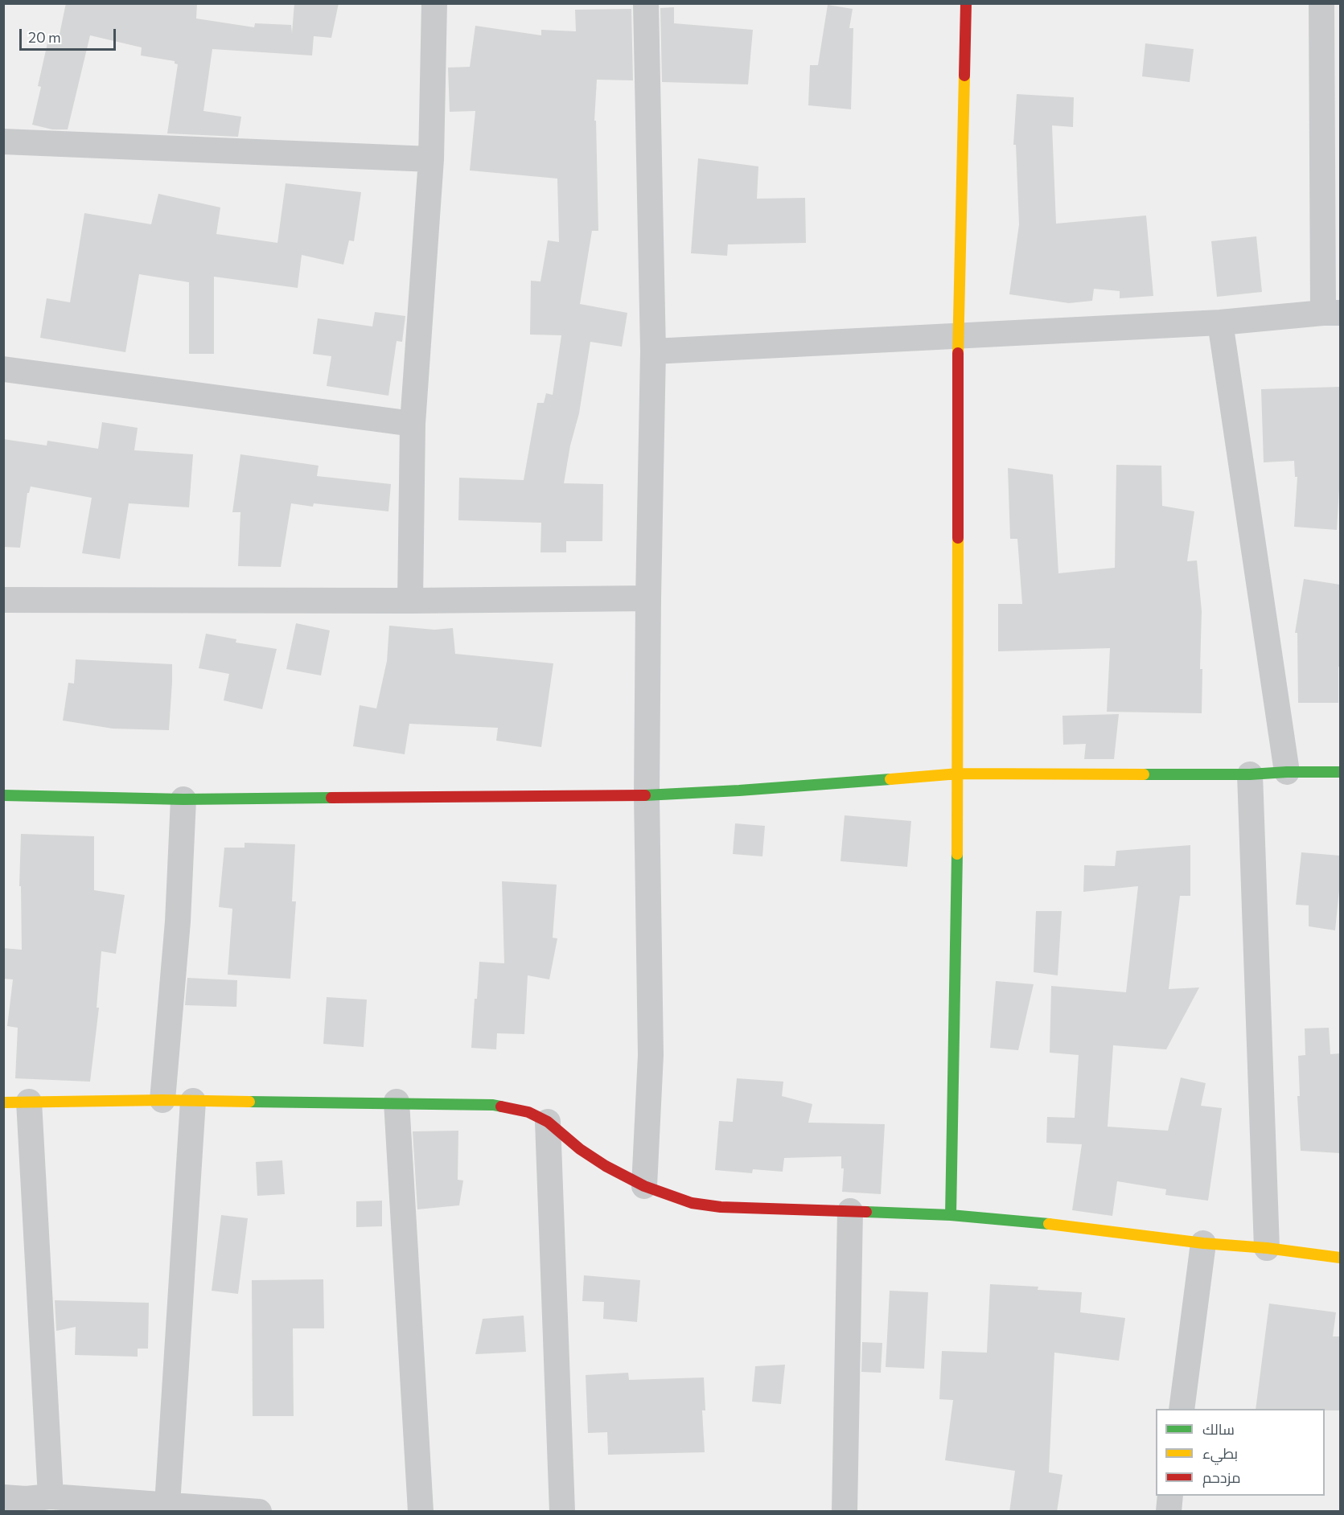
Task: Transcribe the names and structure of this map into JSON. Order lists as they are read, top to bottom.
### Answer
{
  "legend": ["سالك", "بطيء", "مزدحم"],
  "scale_bar": "20 m"
}
